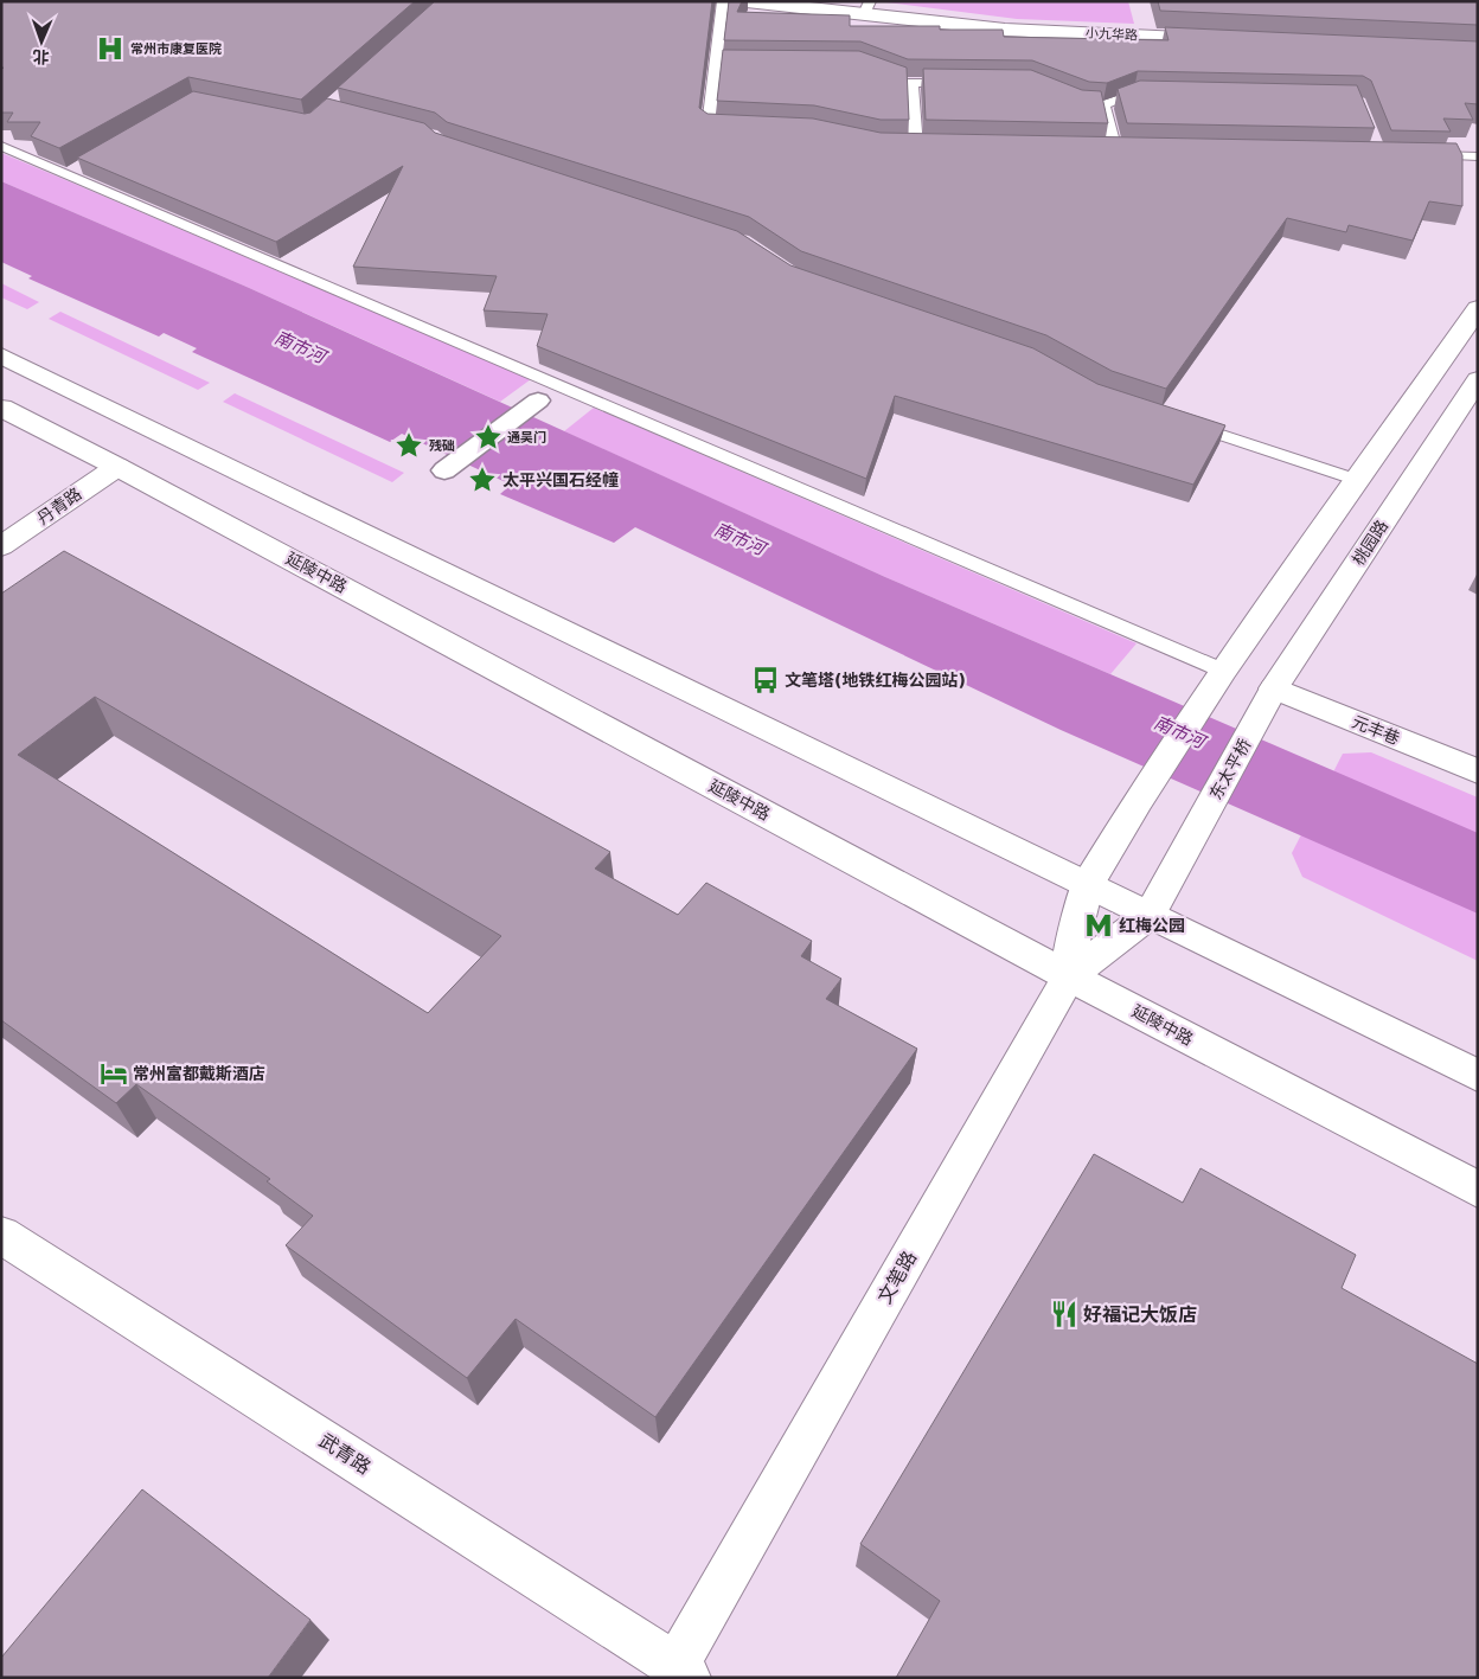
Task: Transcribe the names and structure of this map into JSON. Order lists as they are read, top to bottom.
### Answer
{
  "streets": {
    "main road": [
      "小九华路",
      "丹青路",
      "桃园路",
      "延陵中路",
      "元丰巷",
      "东太平桥",
      "文笔路",
      "武青路"
    ]
  },
  "crossings": [
    ["丹青路", "延陵中路"],
    ["桃园路", "元丰巷"],
    ["桃园路", "东太平桥"],
    ["延陵中路", "文笔路"],
    ["元丰巷", "东太平桥"],
    ["东太平桥", "文笔路"],
    ["文笔路", "武青路"]
  ],
  "water": ["南市河"],
  "places": {
    "hospital": ["常州市康复医院"],
    "place": ["通吴门", "残础", "太平兴国石经幢"],
    "bus stop": ["文笔塔(地铁红梅公园站)"],
    "metro station": ["红梅公园"],
    "hotel": ["常州富都戴斯酒店"],
    "restaurant": ["好福记大饭店"]
  },
  "north": "bottom"
}
